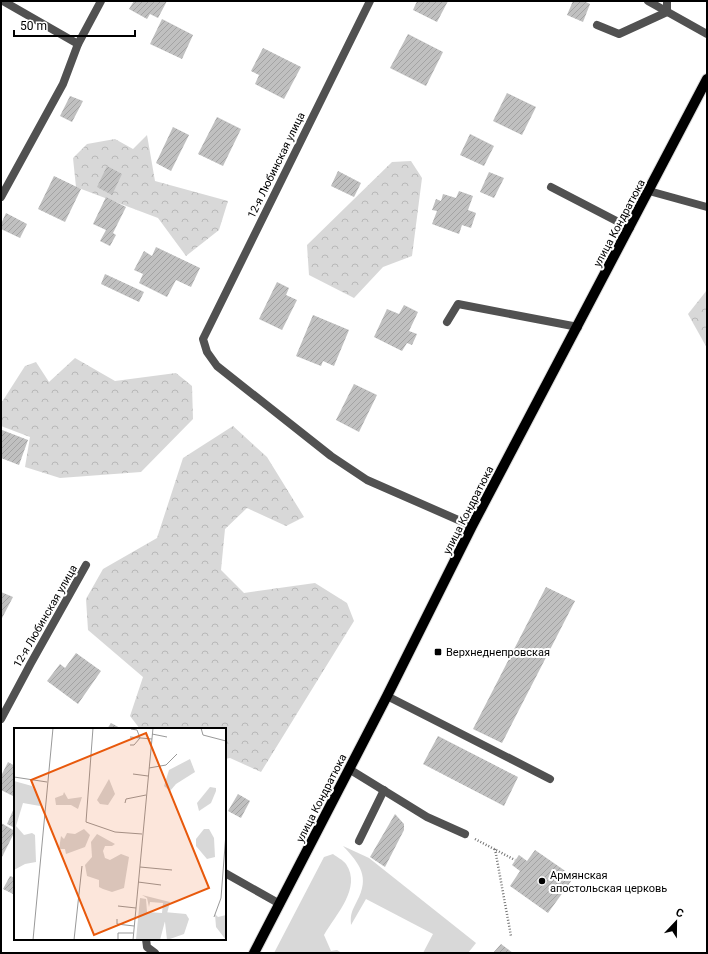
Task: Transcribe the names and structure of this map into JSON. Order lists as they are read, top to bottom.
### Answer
{
  "streets": {
    "main road": ["улица Кондратюка"],
    "street": ["12-я Любинская улица"]
  },
  "crossings": [
    ["12-я Любинская улица", "улица Кондратюка"]
  ],
  "places": {
    "transit": ["Верхнеднепровская"],
    "other": ["Армянская апостольская церковь"]
  },
  "scale_bar": "50 m",
  "north": "top"
}
